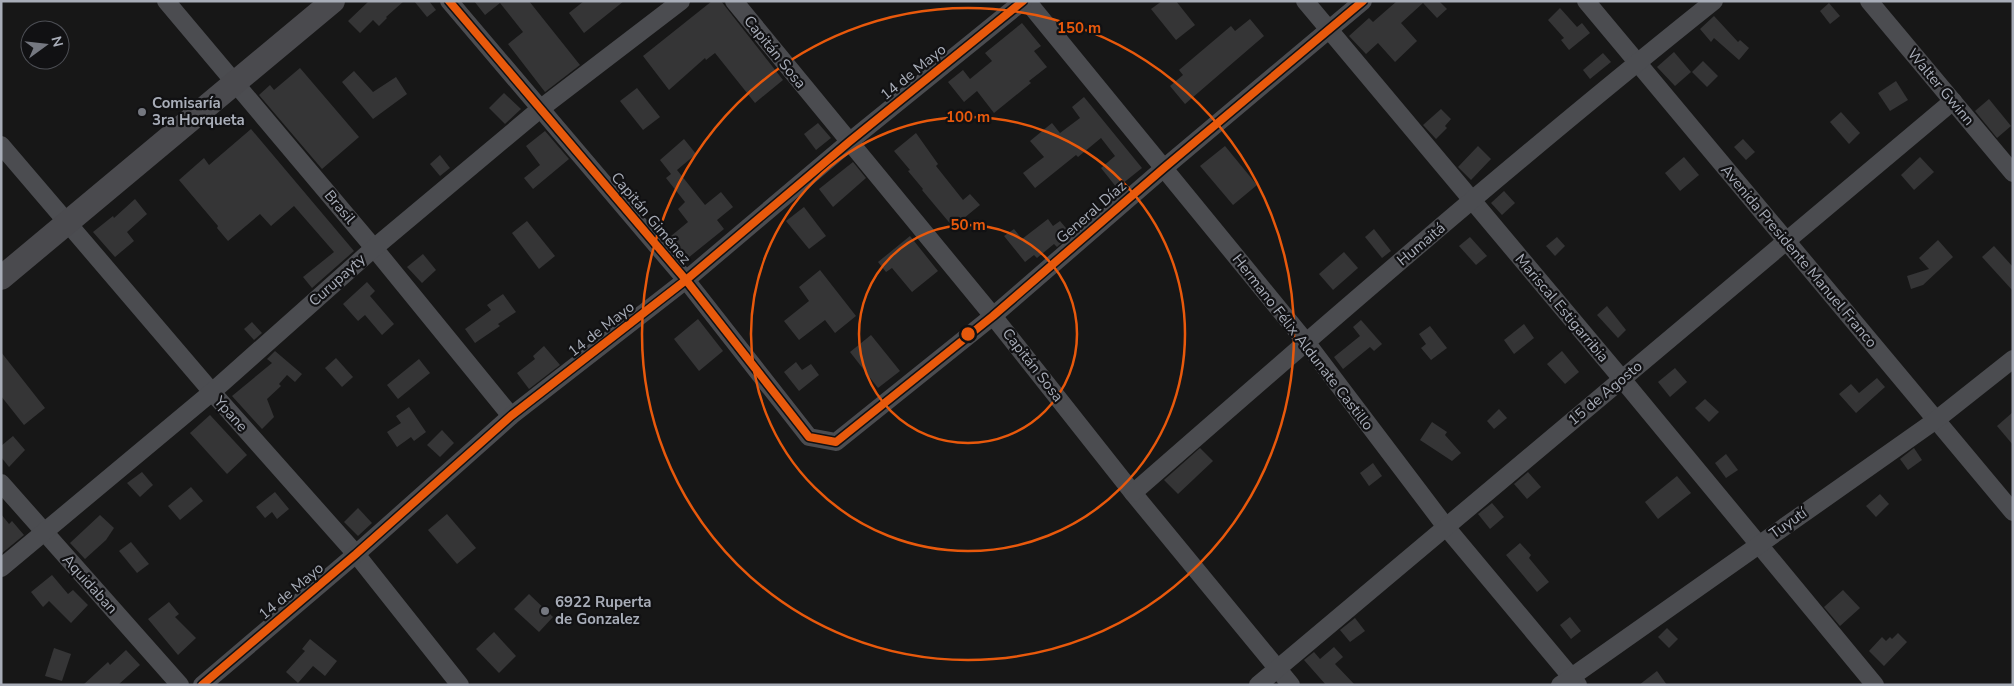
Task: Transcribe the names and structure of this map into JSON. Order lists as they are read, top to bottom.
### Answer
{
  "streets": {
    "street": [
      "Capitán Sosa",
      "14 de Mayo",
      "Walter Gwinn",
      "Brasil",
      "General Díaz",
      "Capitán Giménez",
      "Humaitá",
      "Avenida Presidente Manuel Franco",
      "Curupayty",
      "Mariscal Estigarribia",
      "Hermano Félix Aldunate Castillo",
      "15 de Agosto",
      "Ypane",
      "Tuyutí",
      "Aquidaban"
    ]
  },
  "crossings": [
    ["Capitán Sosa", "14 de Mayo"],
    ["Capitán Sosa", "General Díaz"],
    ["Capitán Sosa", "Humaitá"],
    ["Capitán Sosa", "15 de Agosto"],
    ["14 de Mayo", "Brasil"],
    ["14 de Mayo", "Capitán Giménez"],
    ["14 de Mayo", "Ypane"],
    ["Walter Gwinn", "15 de Agosto"],
    ["Brasil", "Curupayty"],
    ["General Díaz", "Capitán Giménez"],
    ["General Díaz", "Mariscal Estigarribia"],
    ["General Díaz", "Hermano Félix Aldunate Castillo"],
    ["Capitán Giménez", "Curupayty"],
    ["Humaitá", "Avenida Presidente Manuel Franco"],
    ["Humaitá", "Mariscal Estigarribia"],
    ["Humaitá", "Hermano Félix Aldunate Castillo"],
    ["Avenida Presidente Manuel Franco", "15 de Agosto"],
    ["Avenida Presidente Manuel Franco", "Tuyutí"],
    ["Curupayty", "Ypane"],
    ["Curupayty", "Aquidaban"],
    ["Mariscal Estigarribia", "15 de Agosto"],
    ["Mariscal Estigarribia", "Tuyutí"],
    ["Hermano Félix Aldunate Castillo", "15 de Agosto"],
    ["Hermano Félix Aldunate Castillo", "Tuyutí"]
  ],
  "places": ["Comisaría 3ra Horqueta", "6922 Ruperta de Gonzalez"],
  "north": "right",
  "rings": ["150 m", "100 m", "50 m"]
}
